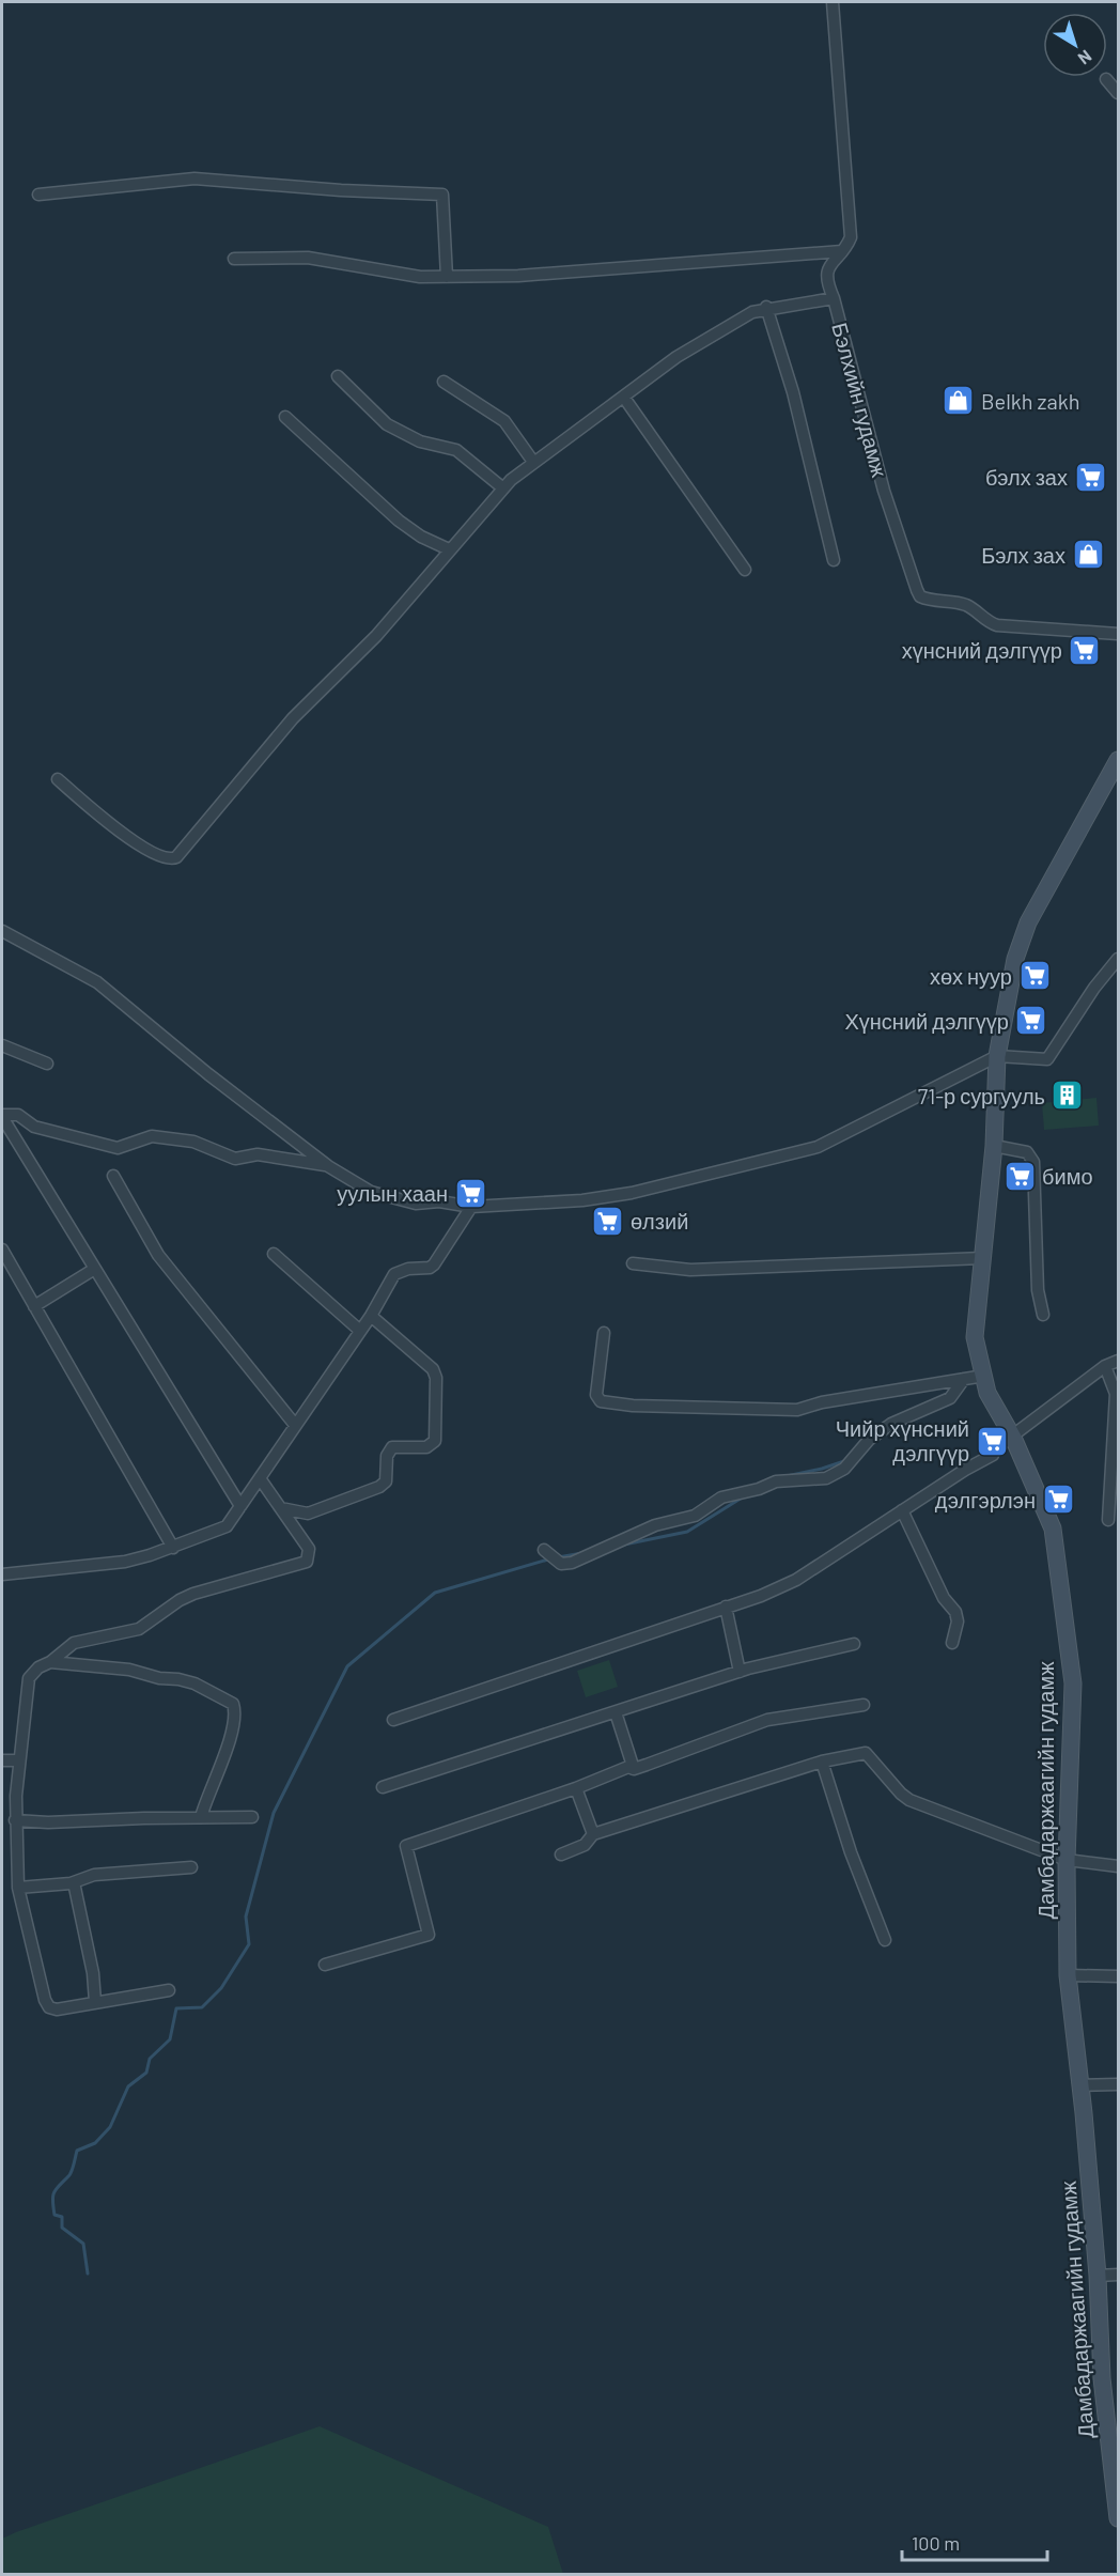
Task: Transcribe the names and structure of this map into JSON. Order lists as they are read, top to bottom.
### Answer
{
  "streets": {
    "main road": ["Дамбадаржаагийн гудамж"],
    "street": ["Бэлхийн гудамж"]
  },
  "places": {
    "shop": ["Belkh zakh", "Бэлх зах"],
    "supermarket": [
      "бэлх зах",
      "хүнсний дэлгүүр",
      "хөх нуур",
      "Хүнсний дэлгүүр",
      "бимо",
      "уулын хаан",
      "өлзий",
      "Чийр хүнсний дэлгүүр",
      "дэлгэрлэн"
    ],
    "building": ["71-р сургууль"]
  },
  "scale_bar": "100 m",
  "north": "bottom right"
}
